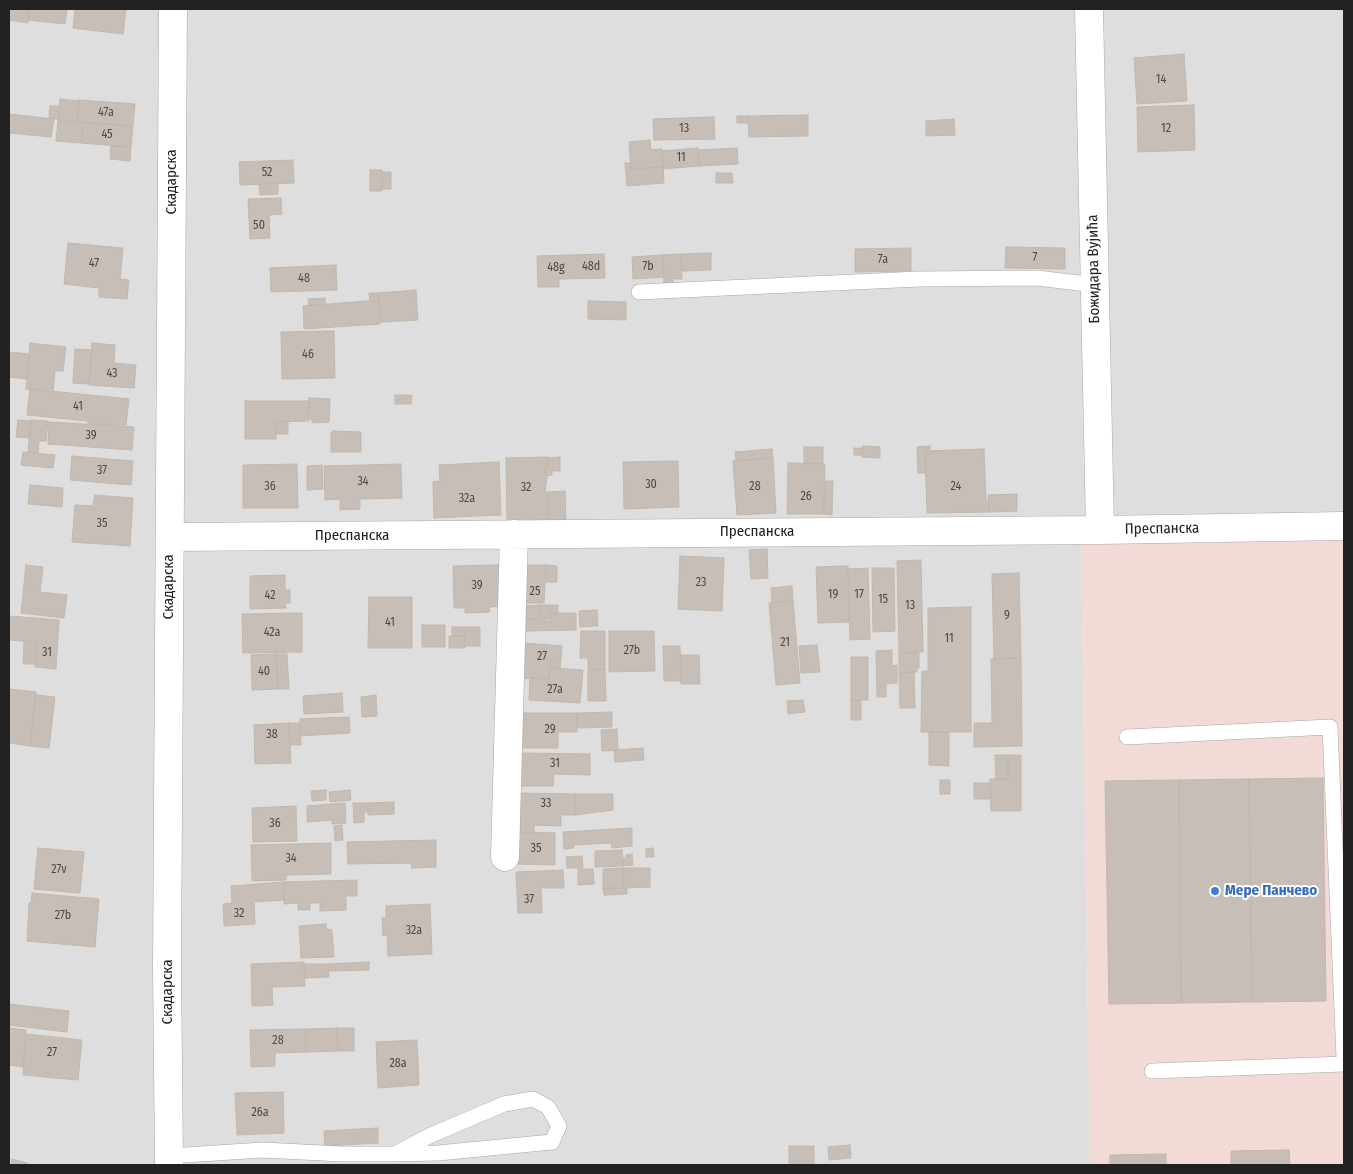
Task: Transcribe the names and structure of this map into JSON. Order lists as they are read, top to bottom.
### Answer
{
  "streets": {
    "street": ["Скадарска", "Божидара Вујића", "Преспанска"]
  },
  "crossings": [
    ["Скадарска", "Преспанска"],
    ["Божидара Вујића", "Преспанска"]
  ],
  "places": ["Мере Панчево"],
  "house_numbers": [
    "14",
    "47a",
    "13",
    "12",
    "45",
    "11",
    "52",
    "50",
    "7",
    "7a",
    "47",
    "48d",
    "7b",
    "48g",
    "48",
    "46",
    "43",
    "41",
    "39",
    "37",
    "34",
    "30",
    "36",
    "28",
    "24",
    "32",
    "26",
    "32a",
    "35",
    "23",
    "39",
    "25",
    "19",
    "17",
    "42",
    "15",
    "13",
    "9",
    "41",
    "42a",
    "11",
    "21",
    "27b",
    "31",
    "27",
    "40",
    "27a",
    "29",
    "38",
    "31",
    "33",
    "36",
    "35",
    "34",
    "27v",
    "37",
    "32",
    "27b",
    "32a",
    "28",
    "27",
    "28a",
    "26a"
  ]
}
